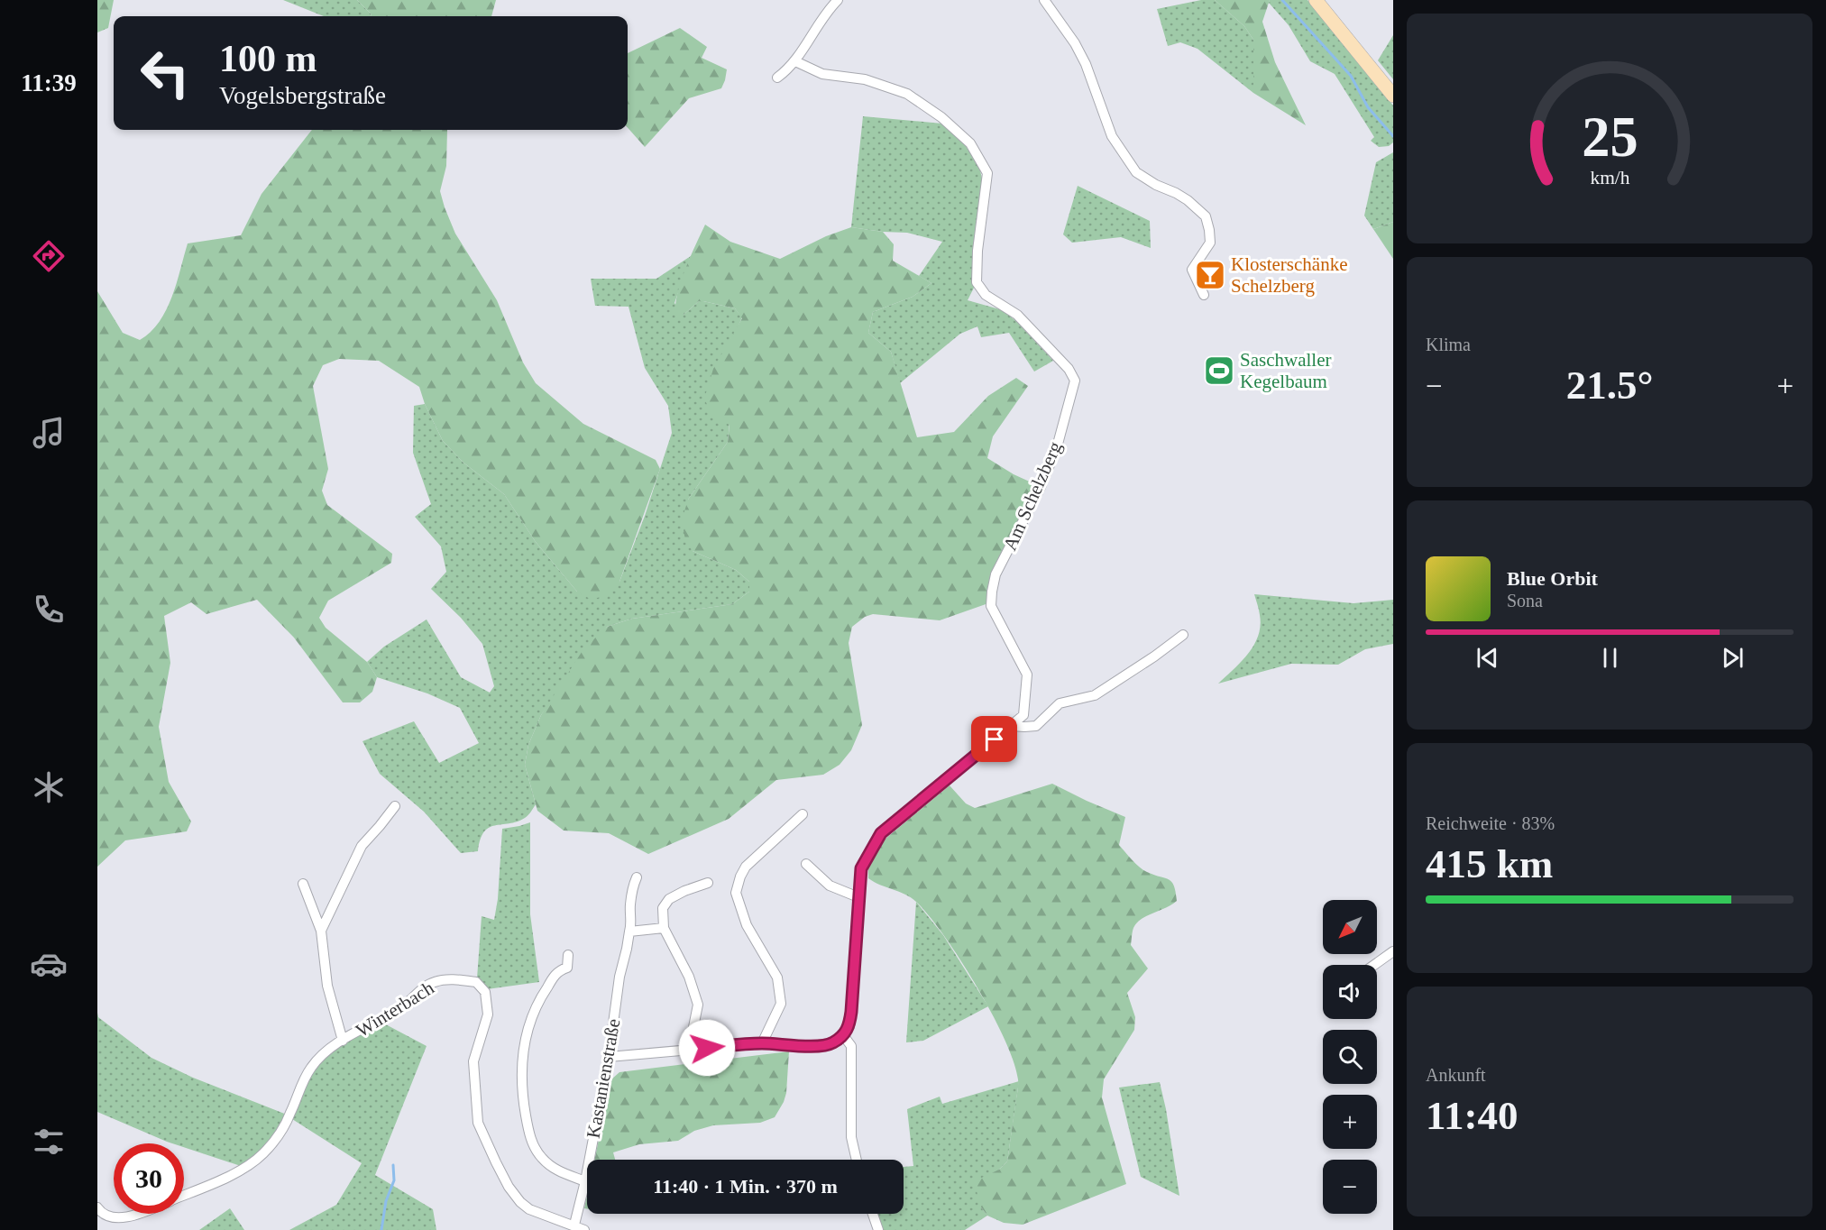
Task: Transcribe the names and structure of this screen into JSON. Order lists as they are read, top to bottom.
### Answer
{
  "streets": {
    "street": ["Am Schelzberg", "Winterbach", "Kastanienstraße"]
  },
  "crossings": [
    ["Winterbach", "Kastanienstraße"]
  ],
  "places": {
    "bar": ["Klosterschänke Schelzberg"],
    "sports": ["Saschwaller Kegelbaum"]
  },
  "north": "bottom left",
  "page": {
    "tabs": "11:39",
    "turn": ["100 m", "Vogelsbergstraße"],
    "tile": [
      "Klima",
      ["Reichweite · 83%", "415 km"],
      ["Ankunft", "11:40"]
    ],
    "heat": ["−", "21.5°", "+"],
    "song": ["Blue Orbit", "Sona"],
    "map_buttons": ["+", "−"],
    "limit": "30",
    "trip": "11:40 · 1 Min. · 370 m",
    "gauge": ["25", "km/h"]
  }
}
